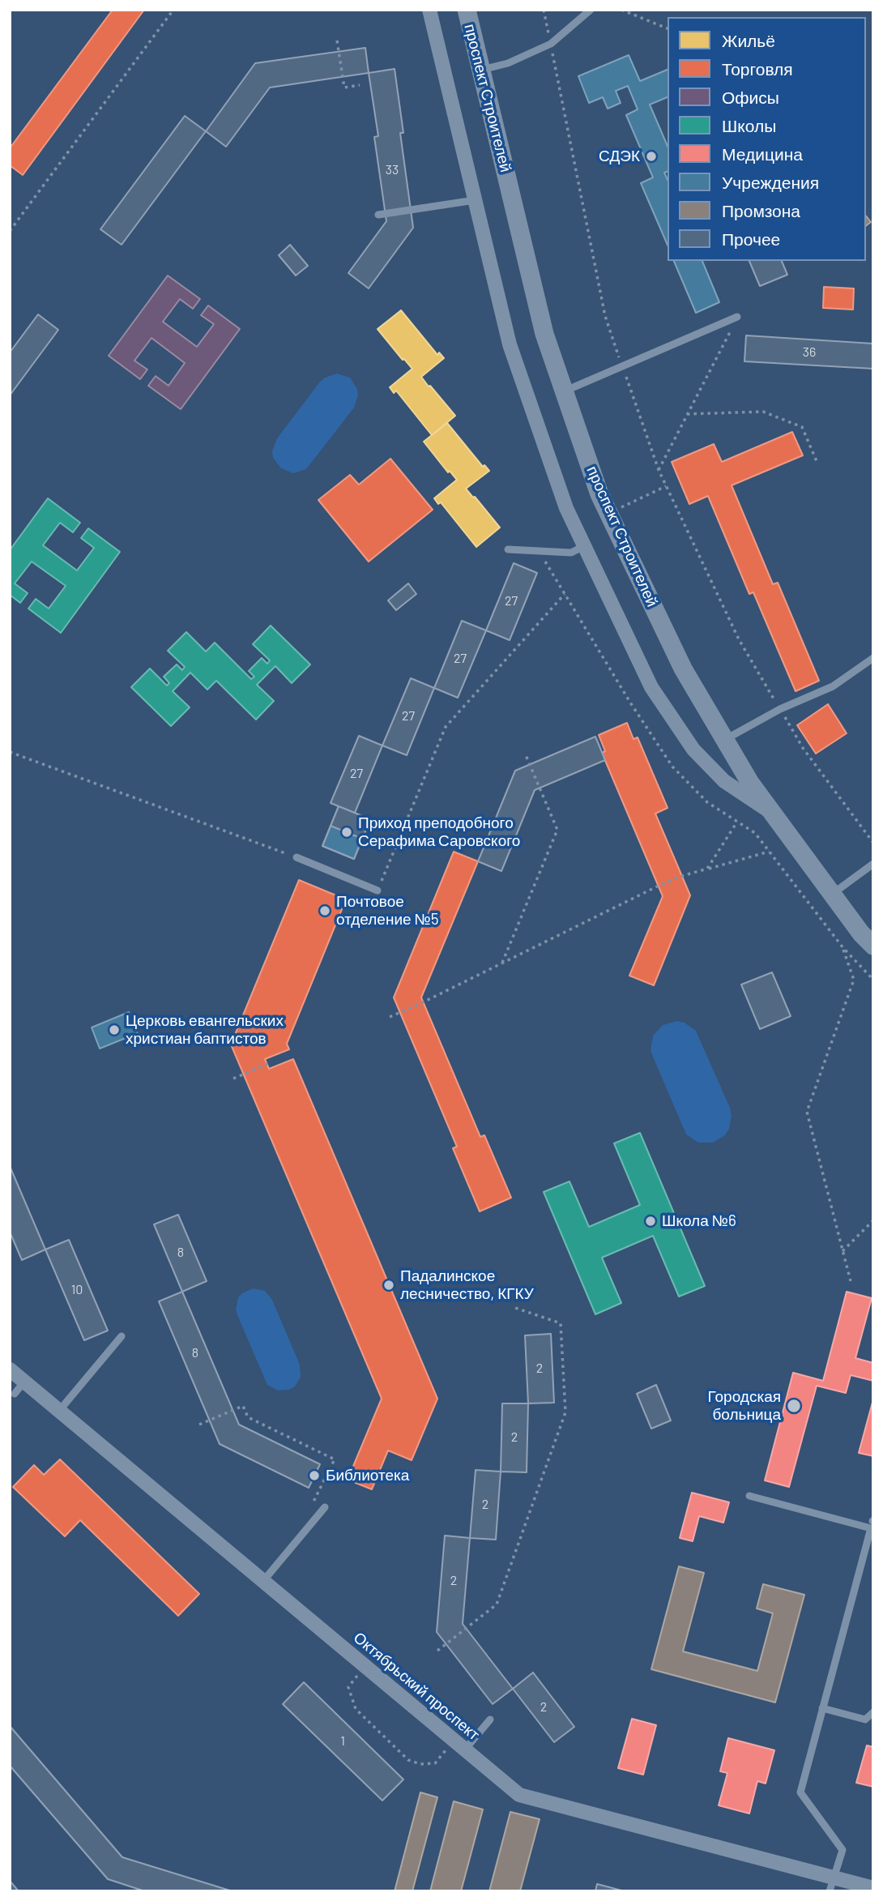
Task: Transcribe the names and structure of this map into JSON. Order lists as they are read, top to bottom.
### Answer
{
  "streets": {
    "street": ["проспект Строителей", "Октябрьский проспект"]
  },
  "places": [
    "СДЭК",
    "Приход преподобного Серафима Саровского",
    "Почтовое отделение №5",
    "Церковь евангельских христиан баптистов",
    "Школа №6",
    "Падалинское лесничество, КГКУ",
    "Городская больница",
    "Библиотека"
  ],
  "house_numbers": [
    "33",
    "36",
    "27",
    "27",
    "27",
    "27",
    "8",
    "10",
    "8",
    "2",
    "2",
    "2",
    "2",
    "2",
    "1"
  ],
  "legend": [
    "Жильё",
    "Торговля",
    "Офисы",
    "Школы",
    "Медицина",
    "Учреждения",
    "Промзона",
    "Прочее"
  ]
}
